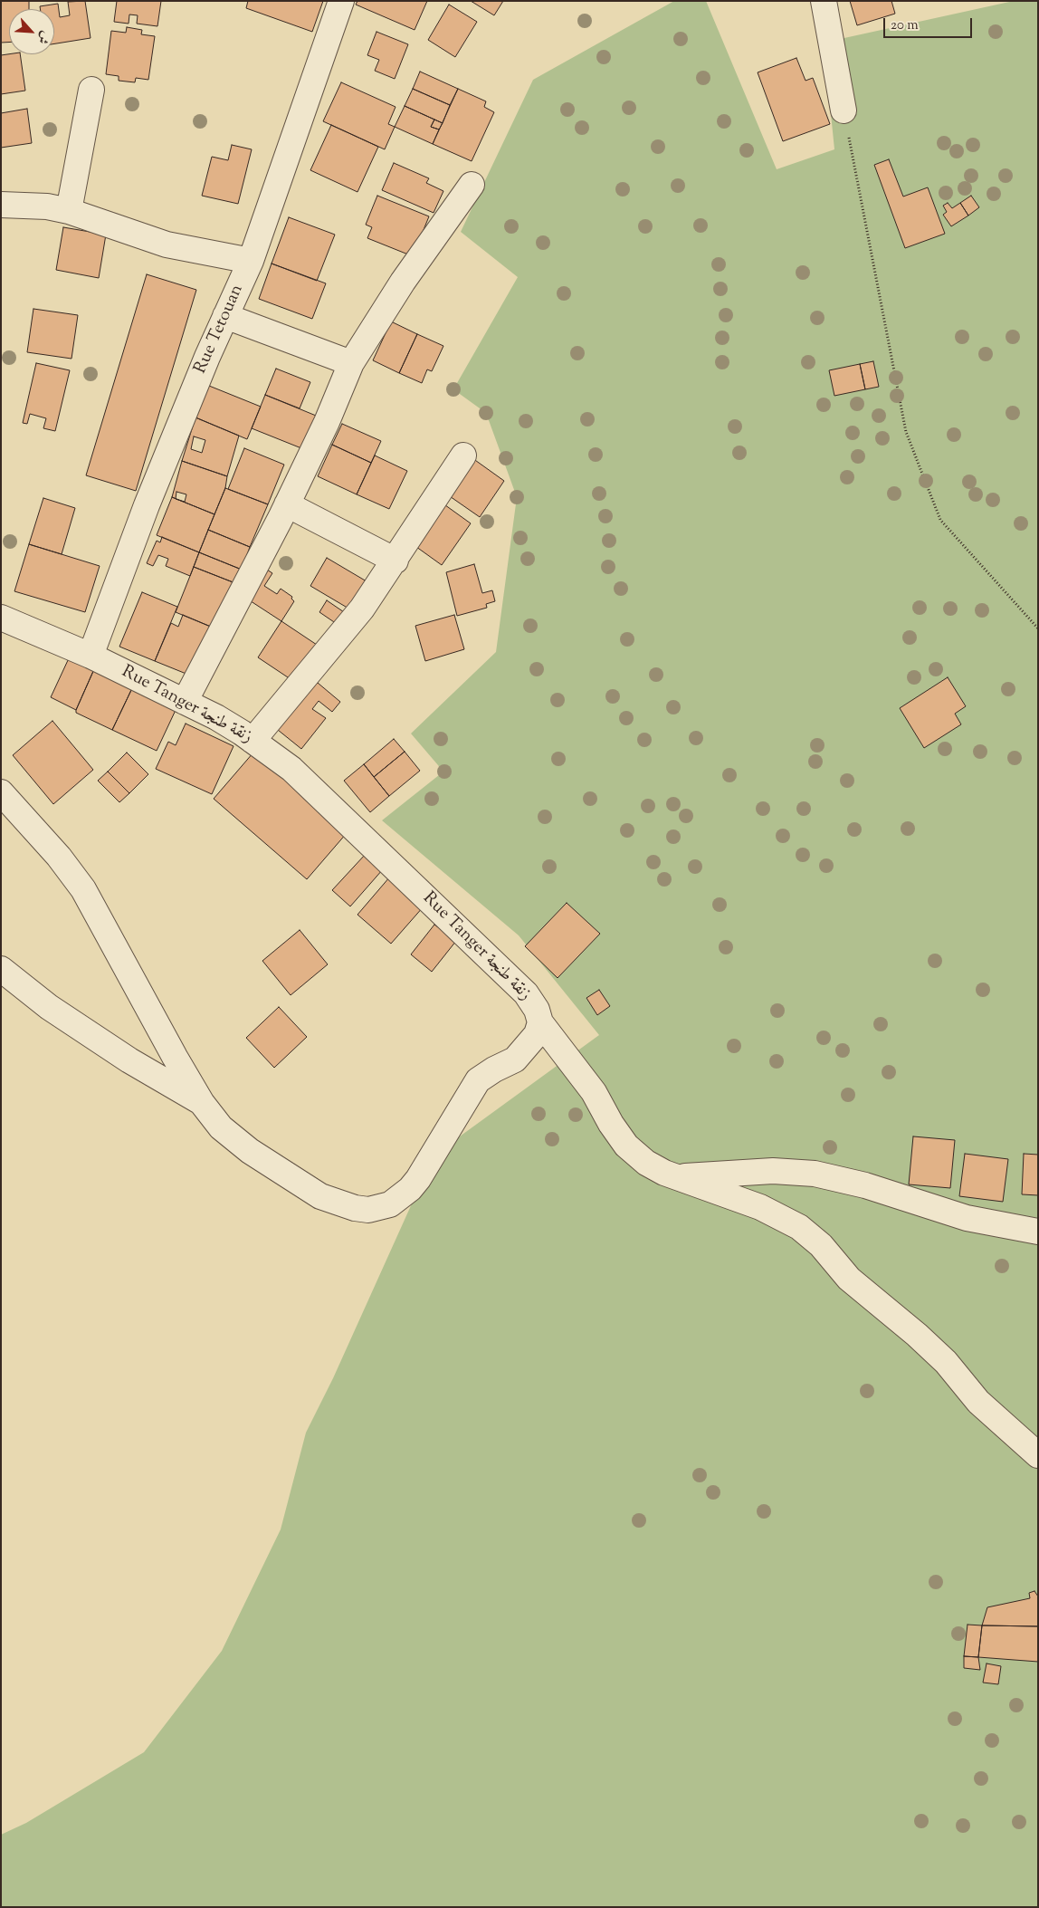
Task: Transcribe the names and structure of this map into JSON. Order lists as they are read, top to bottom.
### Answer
{
  "streets": {
    "street": ["Rue Tetouan", "Rue Tanger زنقة طنجة"]
  },
  "crossings": [
    ["Rue Tetouan", "Rue Tanger زنقة طنجة"]
  ],
  "scale_bar": "20 m",
  "north": "bottom right"
}
